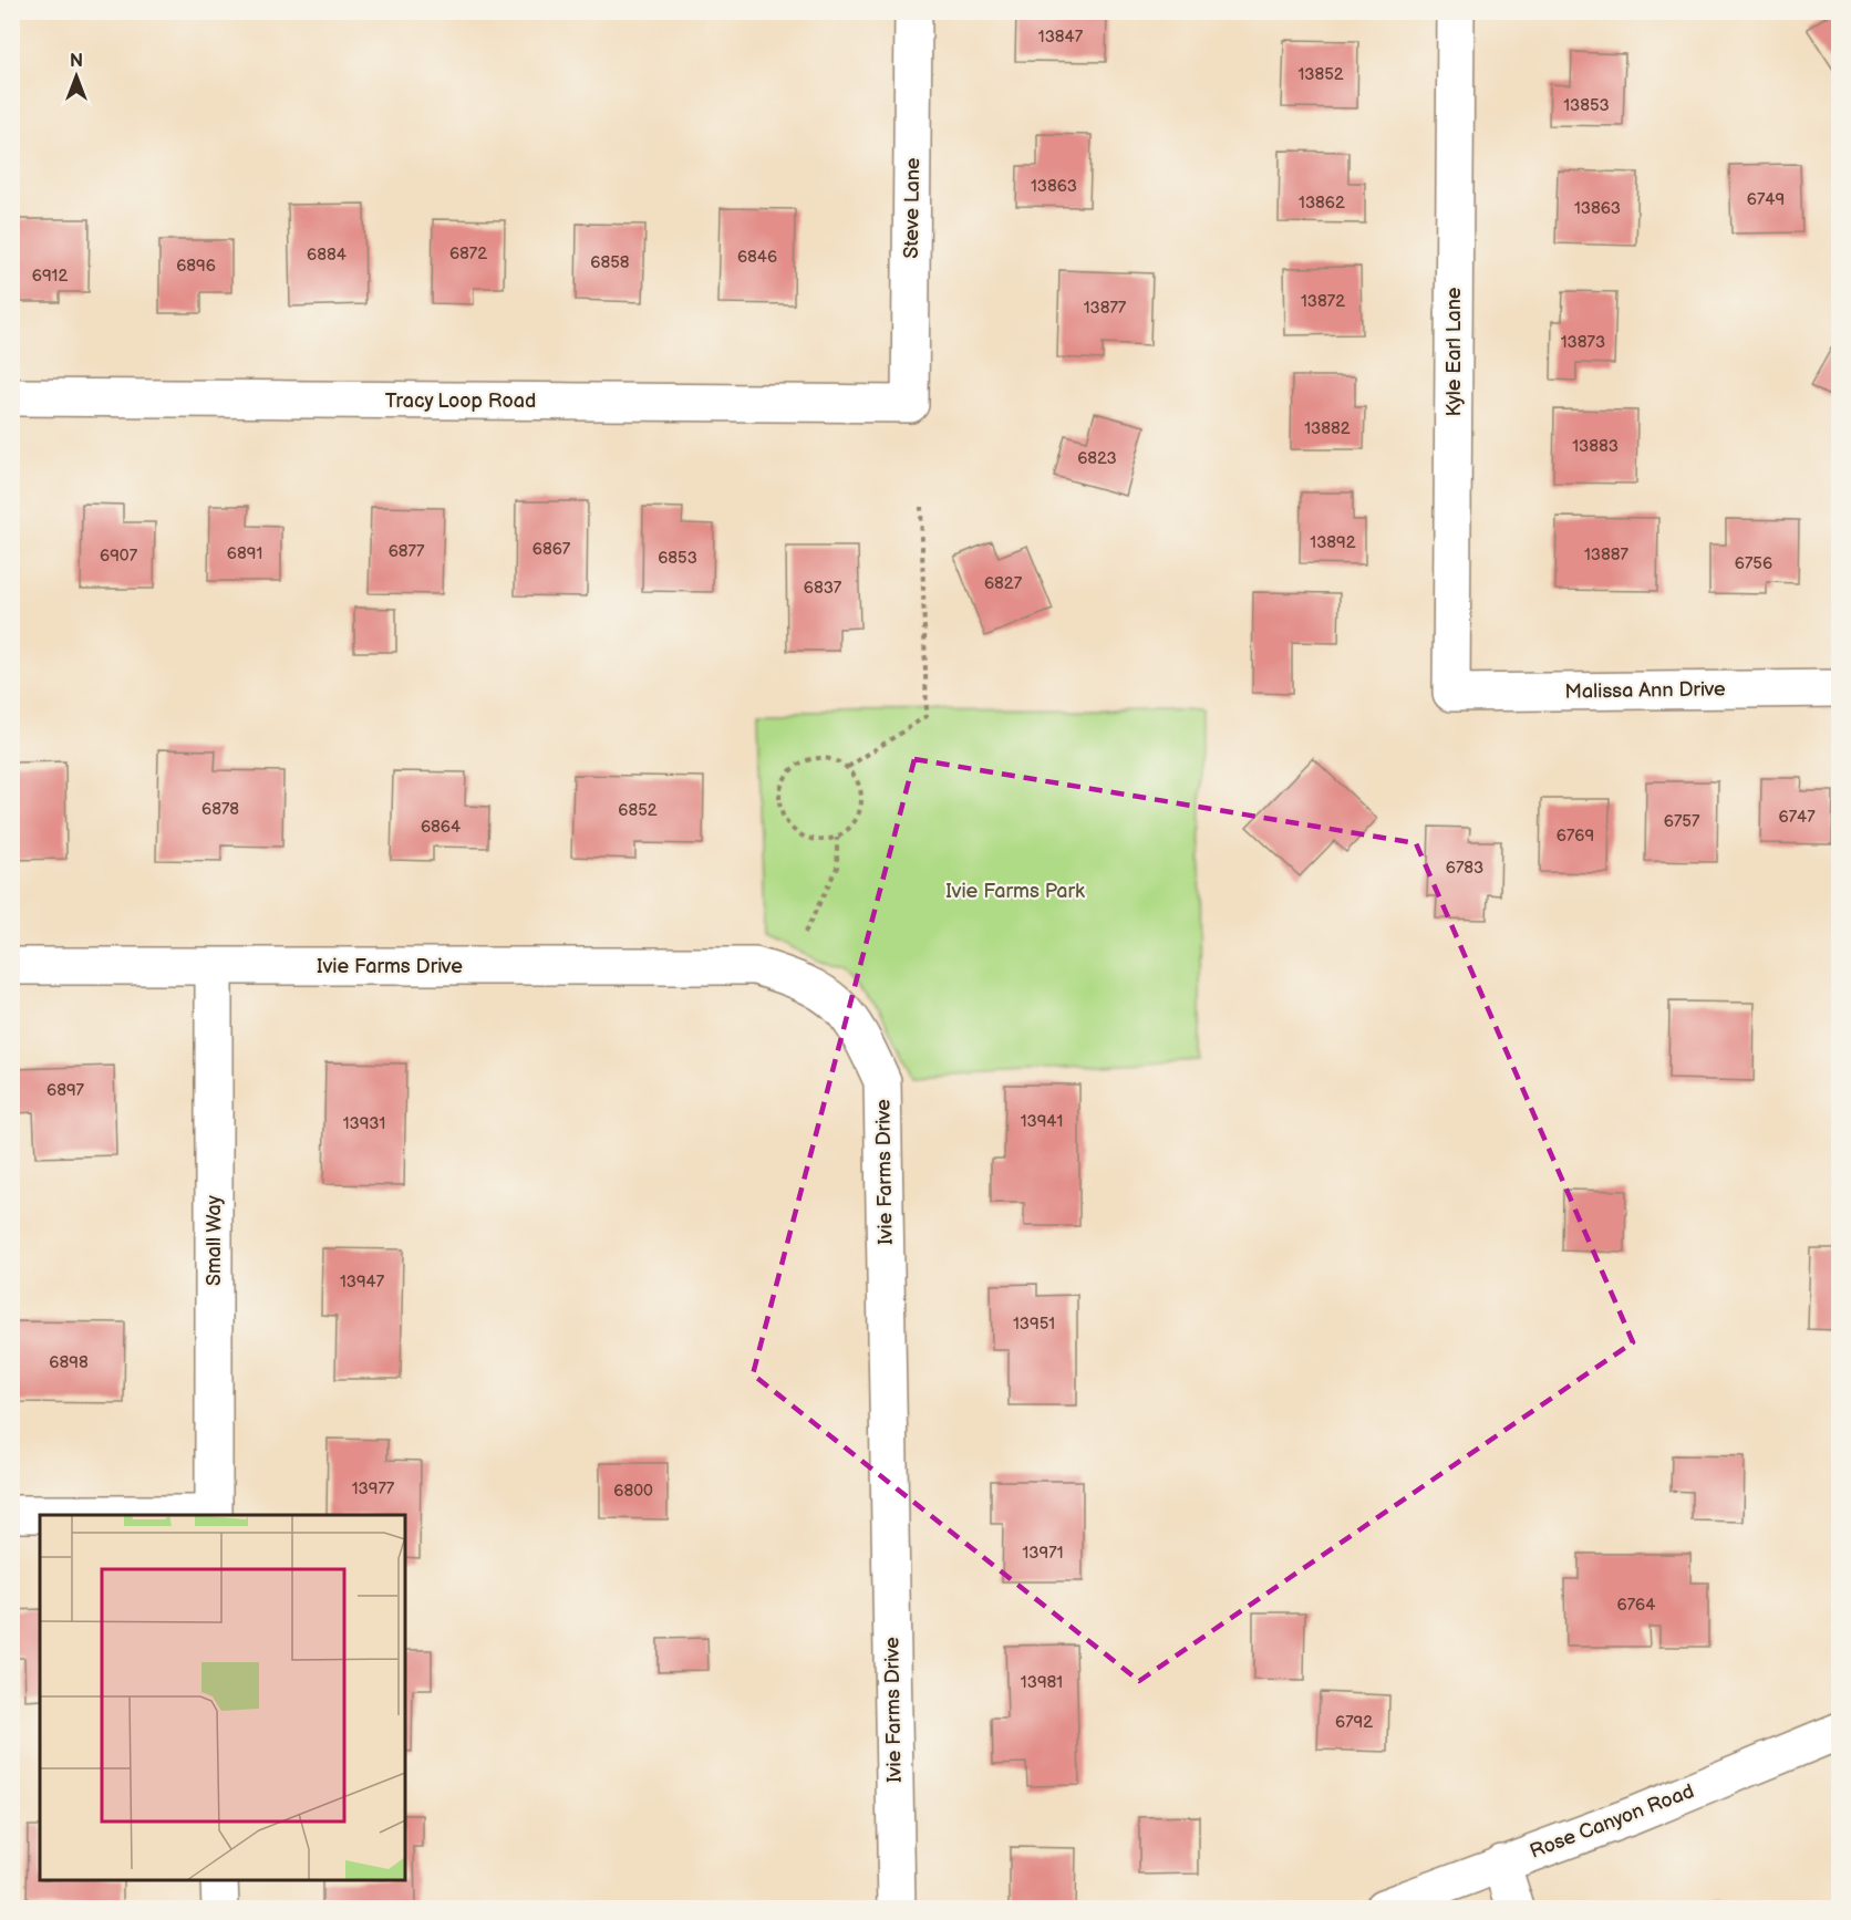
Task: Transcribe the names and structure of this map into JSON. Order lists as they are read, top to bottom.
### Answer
{
  "streets": {
    "street": [
      "Steve Lane",
      "Kyle Earl Lane",
      "Tracy Loop Road",
      "Malissa Ann Drive",
      "Ivie Farms Drive",
      "Small Way",
      "Rose Canyon Road"
    ]
  },
  "crossings": [
    ["Steve Lane", "Tracy Loop Road"],
    ["Kyle Earl Lane", "Malissa Ann Drive"],
    ["Ivie Farms Drive", "Small Way"]
  ],
  "parks": ["Ivie Farms Park"],
  "house_numbers": [
    "13847",
    "13852",
    "13853",
    "13863",
    "6749",
    "13862",
    "13863",
    "6872",
    "6884",
    "6846",
    "6858",
    "6896",
    "6912",
    "13872",
    "13877",
    "13873",
    "13882",
    "13883",
    "6823",
    "13892",
    "6867",
    "6877",
    "6891",
    "13887",
    "6907",
    "6853",
    "6756",
    "6827",
    "6837",
    "6878",
    "6852",
    "6747",
    "6757",
    "6864",
    "6769",
    "6783",
    "6897",
    "13941",
    "13931",
    "13947",
    "13951",
    "6898",
    "13977",
    "6800",
    "13971",
    "6764",
    "13981",
    "6792"
  ],
  "north": "top"
}
